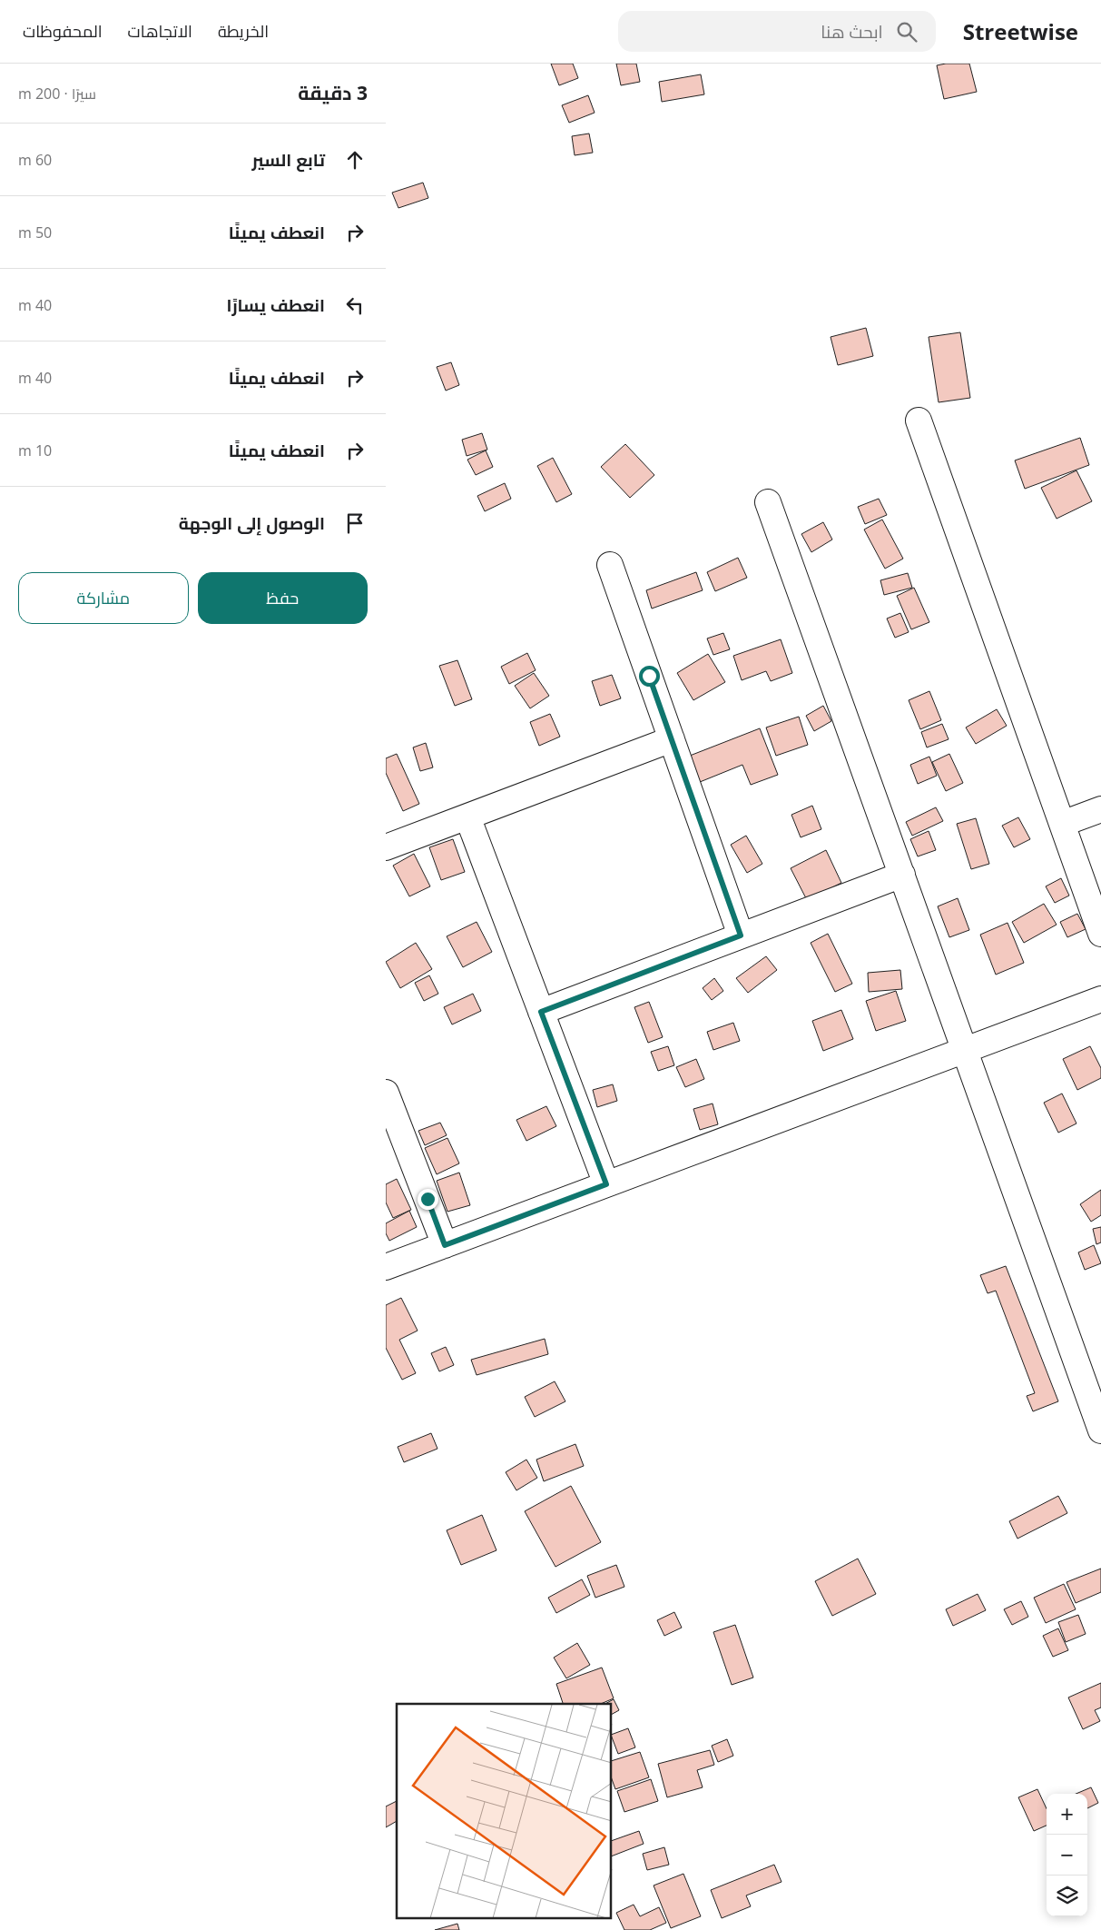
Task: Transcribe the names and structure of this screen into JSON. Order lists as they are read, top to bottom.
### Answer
{
  "page": {
    "header": "Streetwise",
    "search": "ابحث هنا",
    "nav": ["الخريطة", "الاتجاهات", "المحفوظات"],
    "heading": ["3 دقيقة", "سيرًا · 200 m"],
    "list": [
      ["تابع السير", "60 m"],
      ["انعطف يمينًا", "50 m"],
      ["انعطف يسارًا", "40 m"],
      ["انعطف يمينًا", "40 m"],
      ["انعطف يمينًا", "10 m"],
      "الوصول إلى الوجهة"
    ],
    "buttons": ["حفظ", "مشاركة"],
    "map_buttons": ["+", "−"]
  }
}
